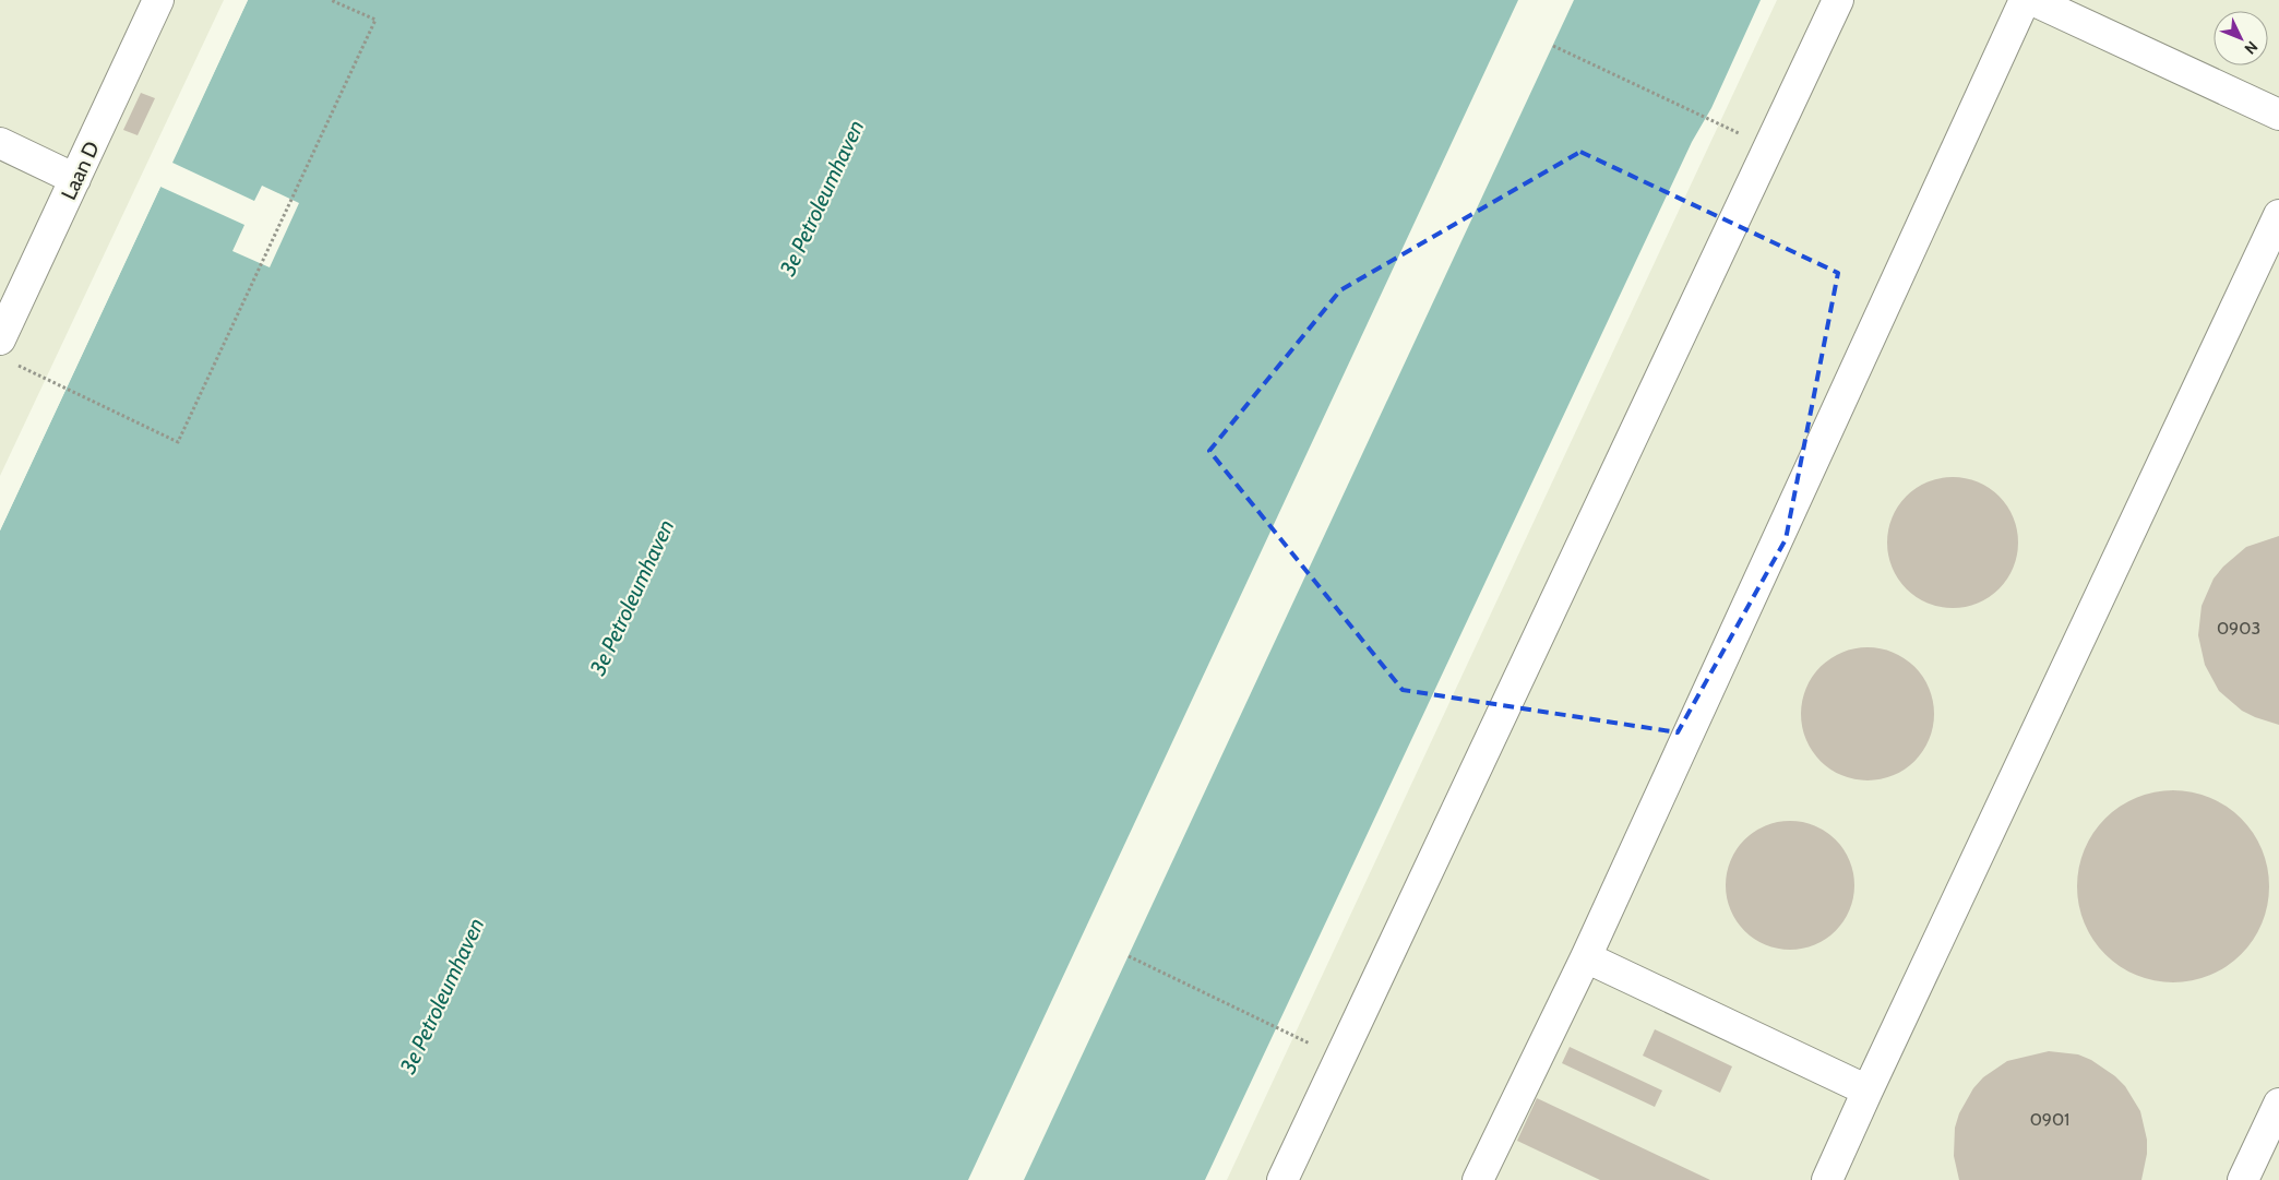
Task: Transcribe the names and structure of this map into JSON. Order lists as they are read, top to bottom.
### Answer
{
  "streets": {
    "lane": ["Laan D"]
  },
  "water": ["3e Petroleumhaven"],
  "house_numbers": ["0903", "0901"],
  "north": "bottom right"
}
